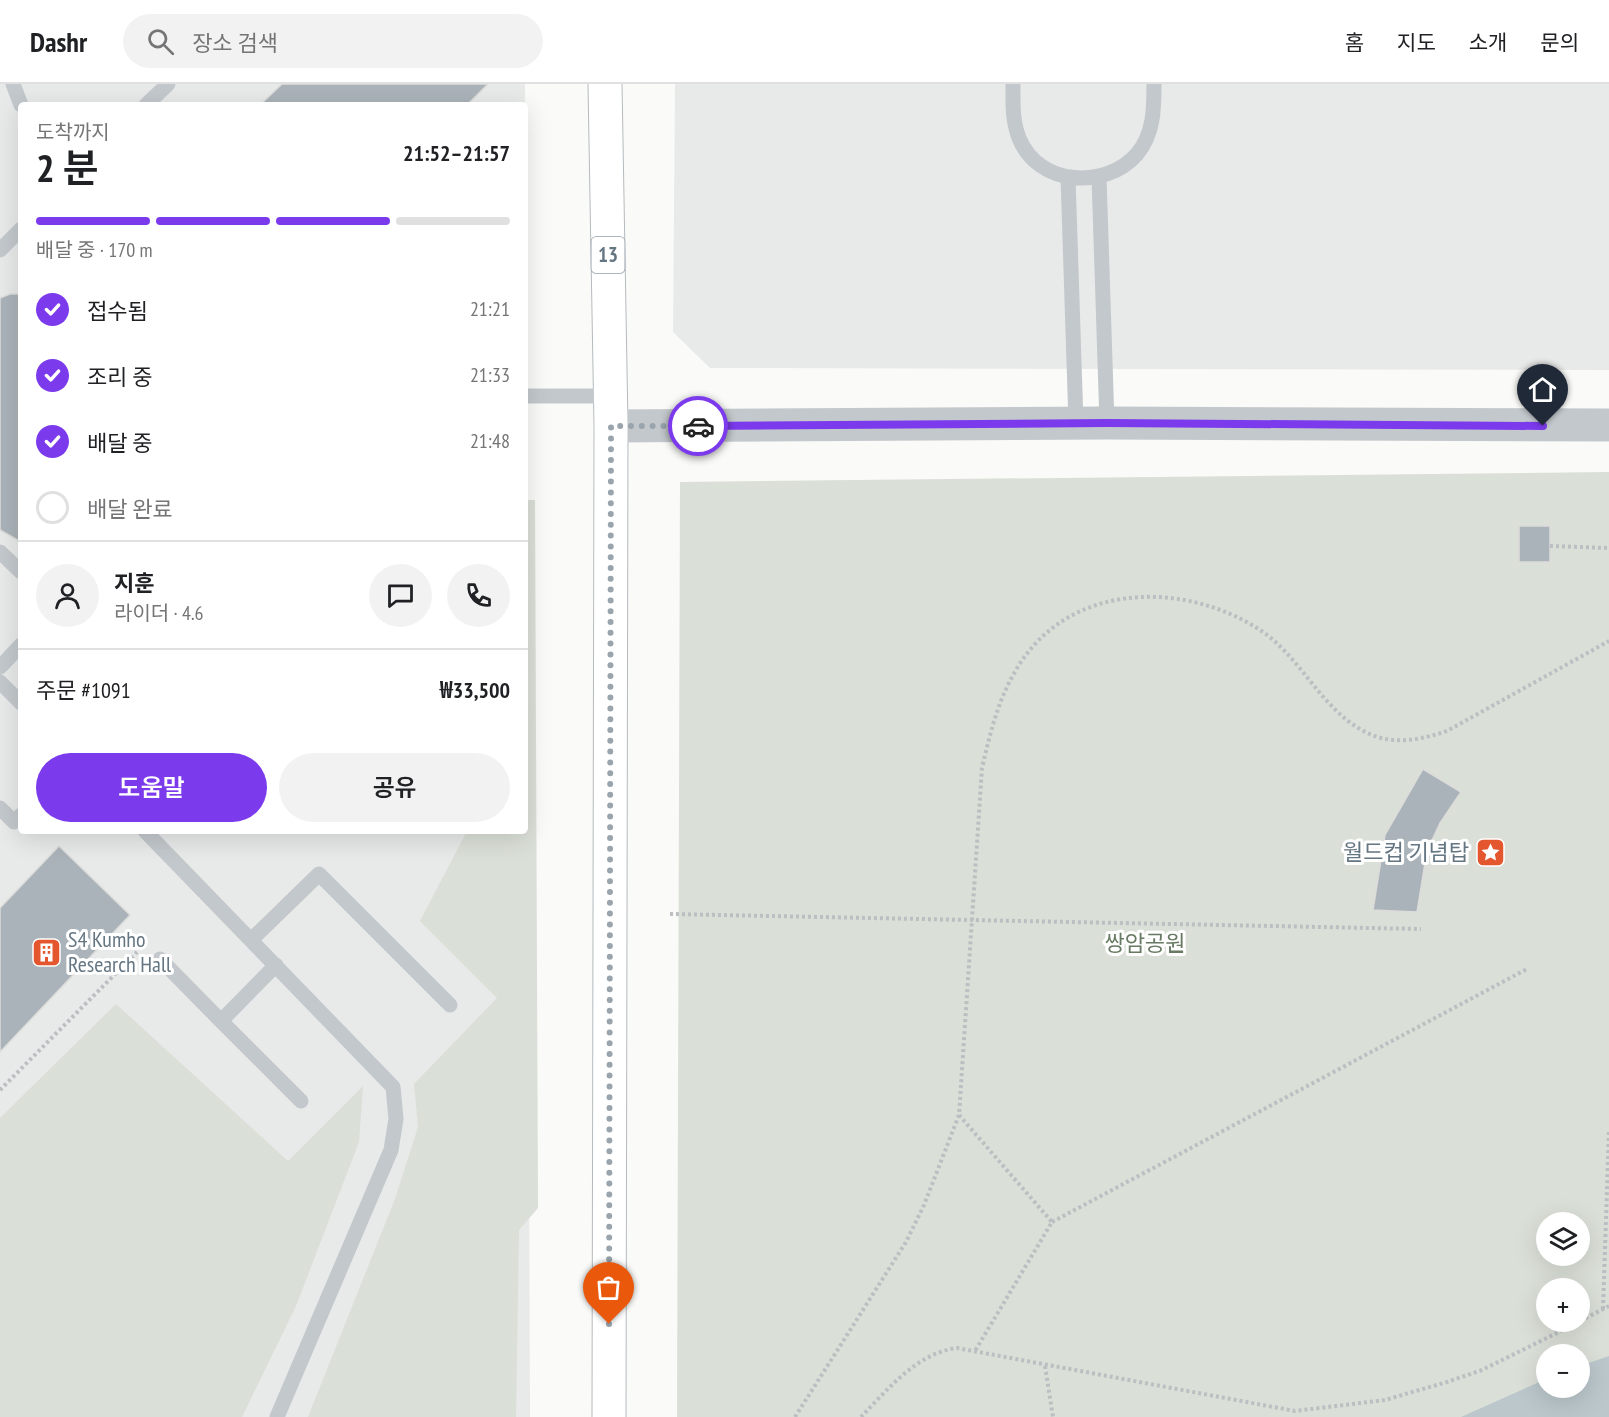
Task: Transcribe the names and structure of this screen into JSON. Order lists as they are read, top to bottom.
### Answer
{
  "streets": {
    "main road": ["13"]
  },
  "parks": ["쌍암공원"],
  "places": {
    "place": ["월드컵 기념탑"],
    "building": ["S4 Kumho Research Hall"]
  },
  "page": {
    "header": "Dashr",
    "search": "장소 검색",
    "nav": [
      "홈",
      "지도",
      "소개",
      "문의"
    ],
    "heading": ["2 분", "도착까지", "21:52–21:57"],
    "panel": [
      "지훈",
      "라이더 · 4.6",
      "주문 #1091",
      "₩33,500"
    ],
    "bar": "배달 중 · 170 m",
    "list": [
      ["접수됨", "21:21"],
      ["조리 중", "21:33"],
      ["배달 중", "21:48"],
      "배달 완료"
    ],
    "buttons": ["도움말", "공유"],
    "map_buttons": ["+", "−"]
  }
}
